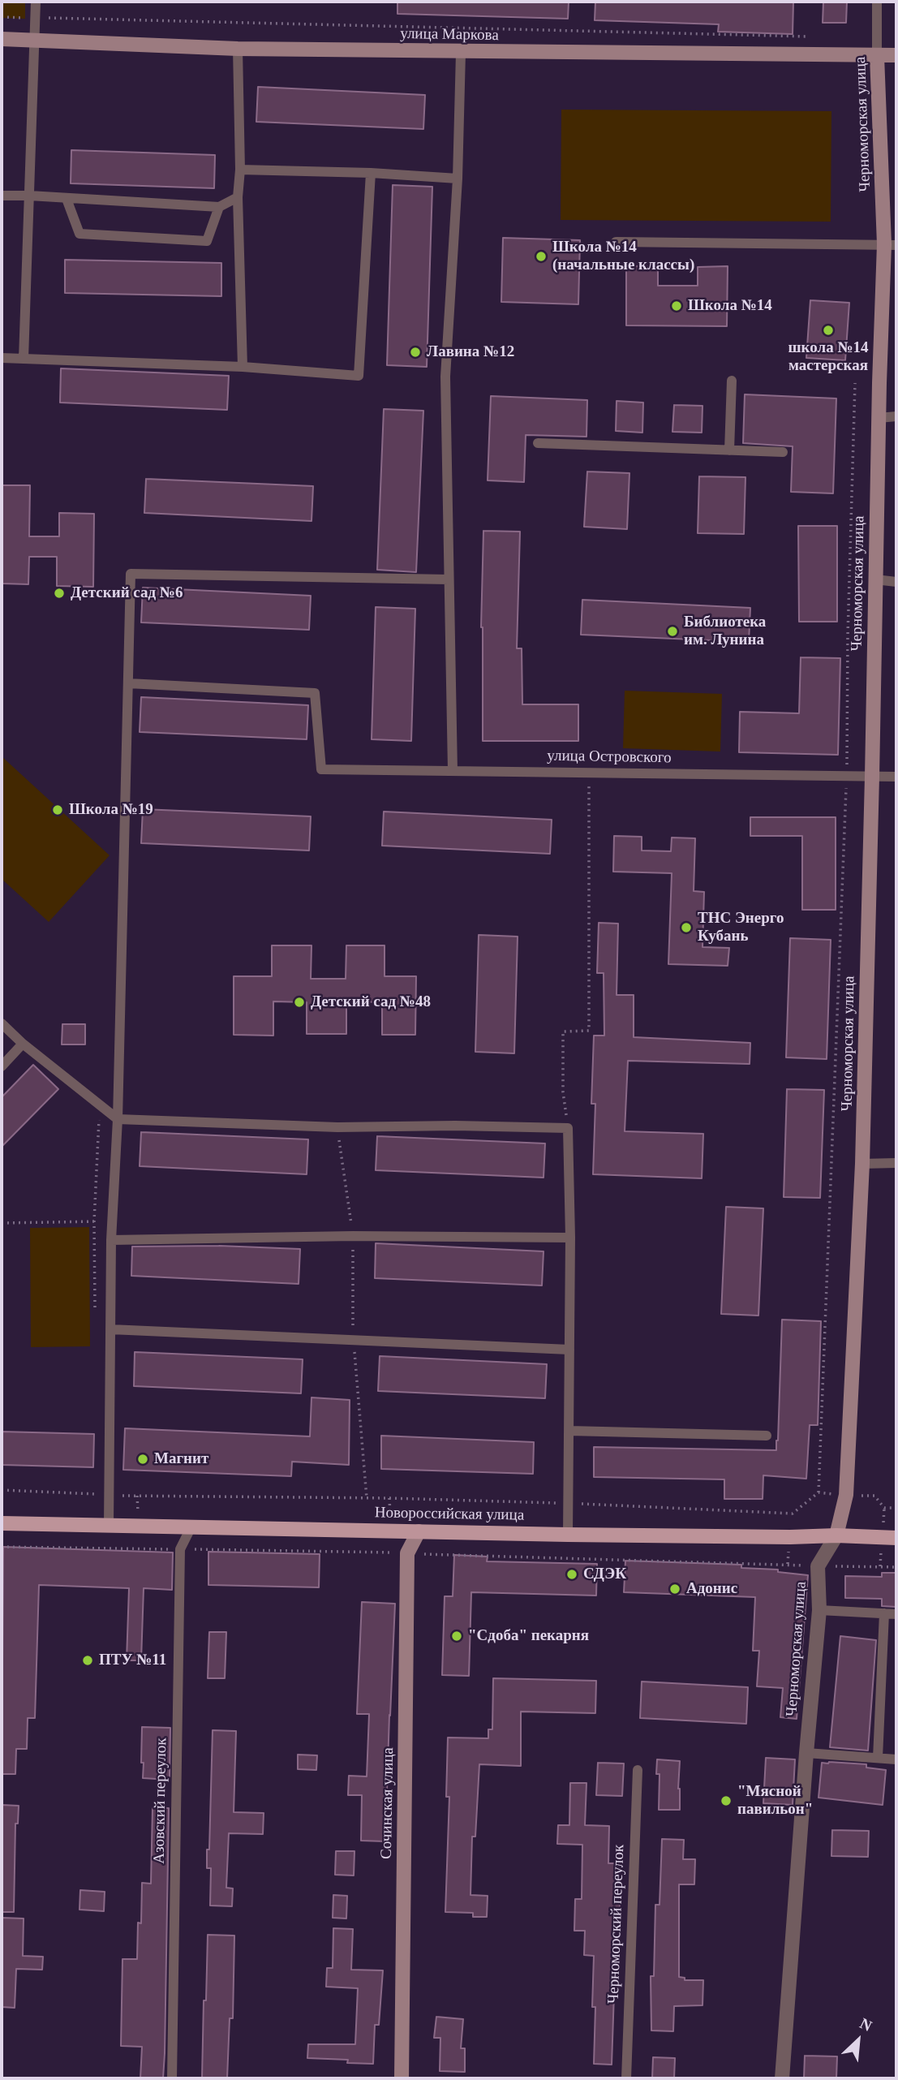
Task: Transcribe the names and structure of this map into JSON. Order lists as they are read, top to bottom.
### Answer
{
  "streets": {
    "main road": [
      "улица Маркова",
      "Черноморская улица",
      "Новороссийская улица",
      "Сочинская улица"
    ],
    "lane": ["улица Островского", "Азовский переулок", "Черноморский переулок"]
  },
  "crossings": [
    ["улица Маркова", "Черноморская улица"],
    ["Черноморская улица", "улица Островского"],
    ["Черноморская улица", "Новороссийская улица"],
    ["Новороссийская улица", "Азовский переулок"],
    ["Новороссийская улица", "Сочинская улица"]
  ],
  "places": [
    "Школа №14 (начальные классы)",
    "Школа №14",
    "школа №14 мастерская",
    "Лавина №12",
    "Детский сад №6",
    "Библиотека им. Лунина",
    "Школа №19",
    "ТНС Энерго Кубань",
    "Детский сад №48",
    "Магнит",
    "СДЭК",
    "Адонис",
    "\"Сдоба\" пекарня",
    "ПТУ №11",
    "\"Мясной павильон\""
  ],
  "north": "top right"
}
